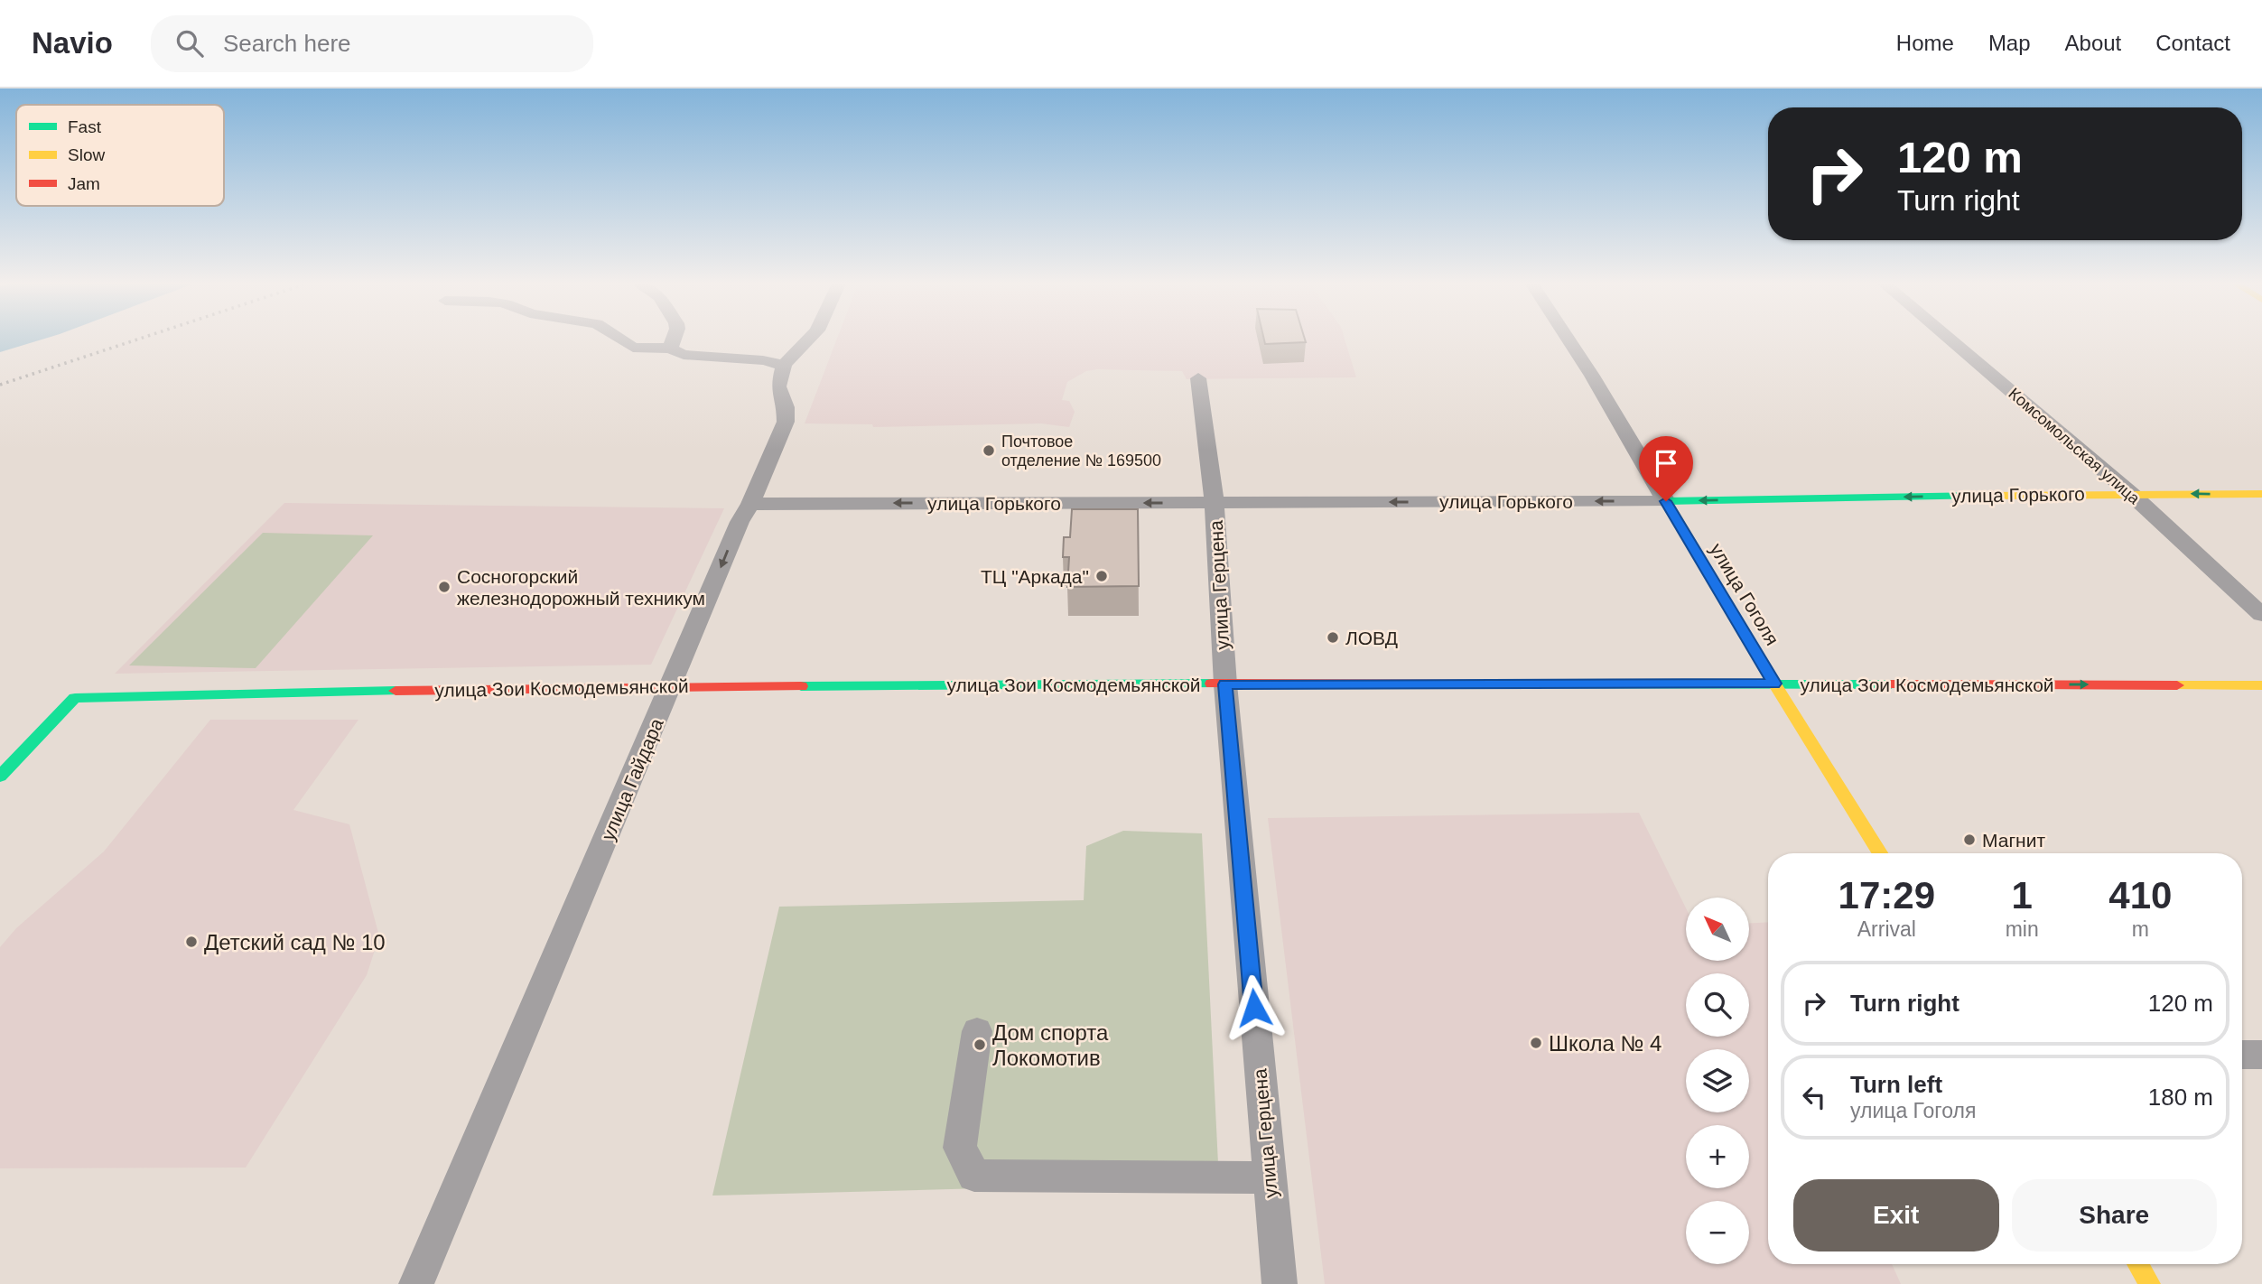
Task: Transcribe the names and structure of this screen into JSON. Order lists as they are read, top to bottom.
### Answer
{
  "streets": {
    "street": [
      "Комсомольская улица",
      "улица Горького",
      "улица Герцена",
      "улица Гоголя",
      "улица Зои Космодемьянской",
      "улица Гайдара"
    ]
  },
  "crossings": [
    ["Комсомольская улица", "улица Горького"],
    ["улица Горького", "улица Герцена"],
    ["улица Горького", "улица Гоголя"],
    ["улица Горького", "улица Гайдара"],
    ["улица Герцена", "улица Зои Космодемьянской"],
    ["улица Гоголя", "улица Зои Космодемьянской"],
    ["улица Зои Космодемьянской", "улица Гайдара"]
  ],
  "one_way": ["улица Горького"],
  "places": [
    "Почтовое отделение № 169500",
    "ТЦ \"Аркада\"",
    "Сосногорский железнодорожный техникум",
    "ЛОВД",
    "Магнит",
    "Детский сад № 10",
    "Школа № 4",
    "Дом спорта Локомотив"
  ],
  "legend": ["Fast", "Slow", "Jam"],
  "north": "top left",
  "page": {
    "header": "Navio",
    "search": "Search here",
    "nav": [
      "Home",
      "Map",
      "About",
      "Contact"
    ],
    "turn": ["120 m", "Turn right"],
    "eta": [
      "17:29",
      "Arrival",
      "1",
      "min",
      "410",
      "m"
    ],
    "map_buttons": ["+", "−"],
    "list": [
      {
        "name": "Turn right",
        "value": "120 m"
      },
      {
        "name": "Turn left",
        "note": "улица Гоголя",
        "value": "180 m"
      }
    ],
    "buttons": ["Exit", "Share"]
  }
}
